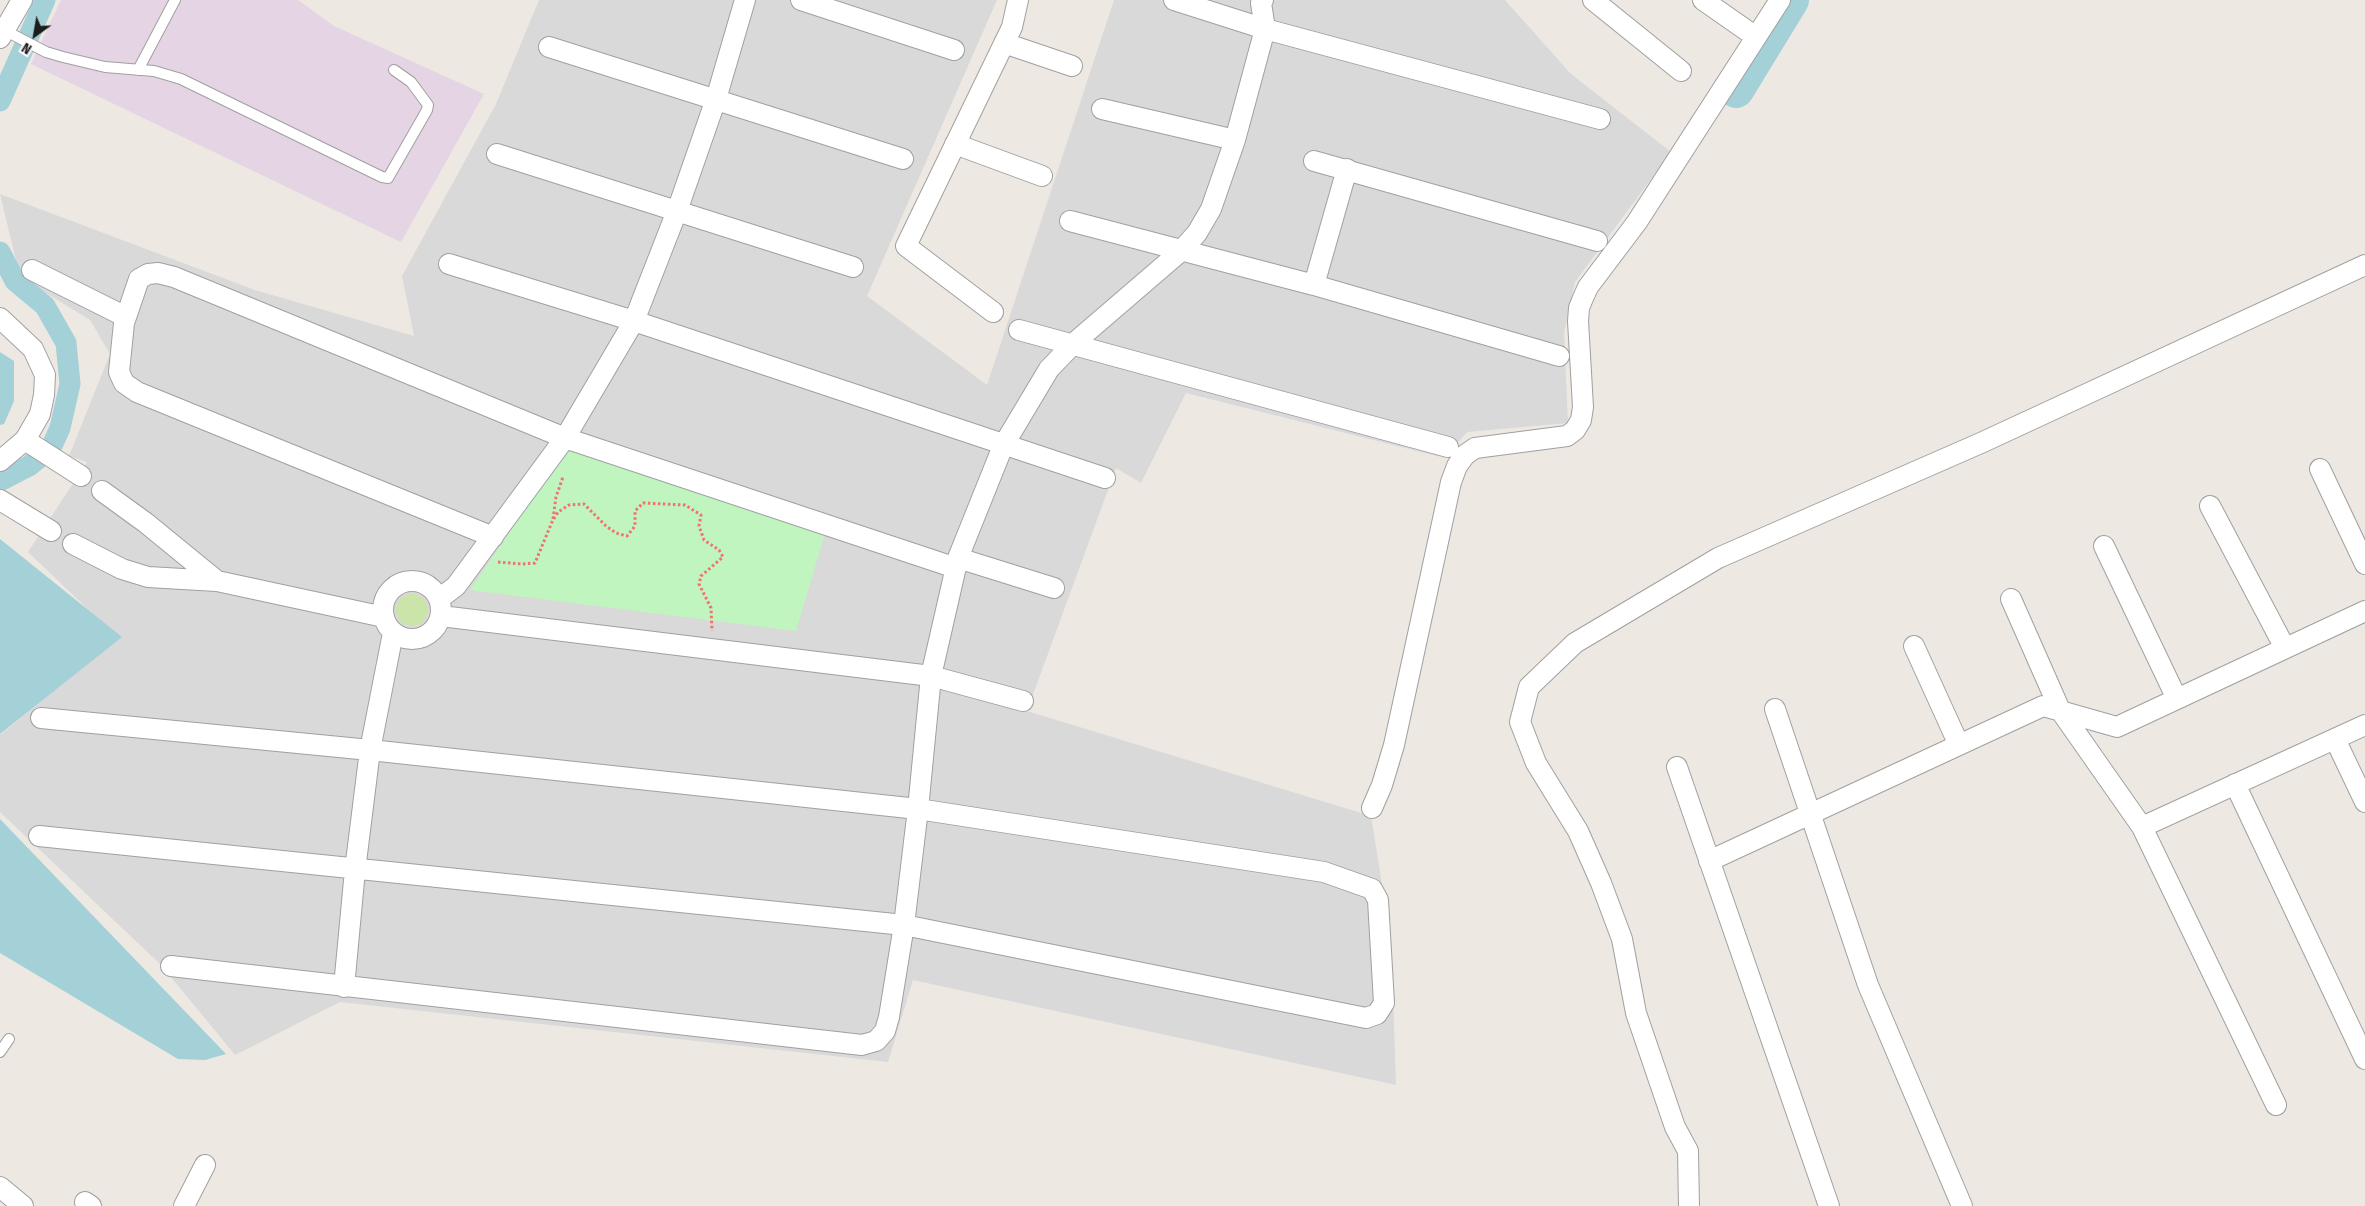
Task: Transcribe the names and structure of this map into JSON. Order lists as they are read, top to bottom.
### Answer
{
  "north": "bottom left"
}
